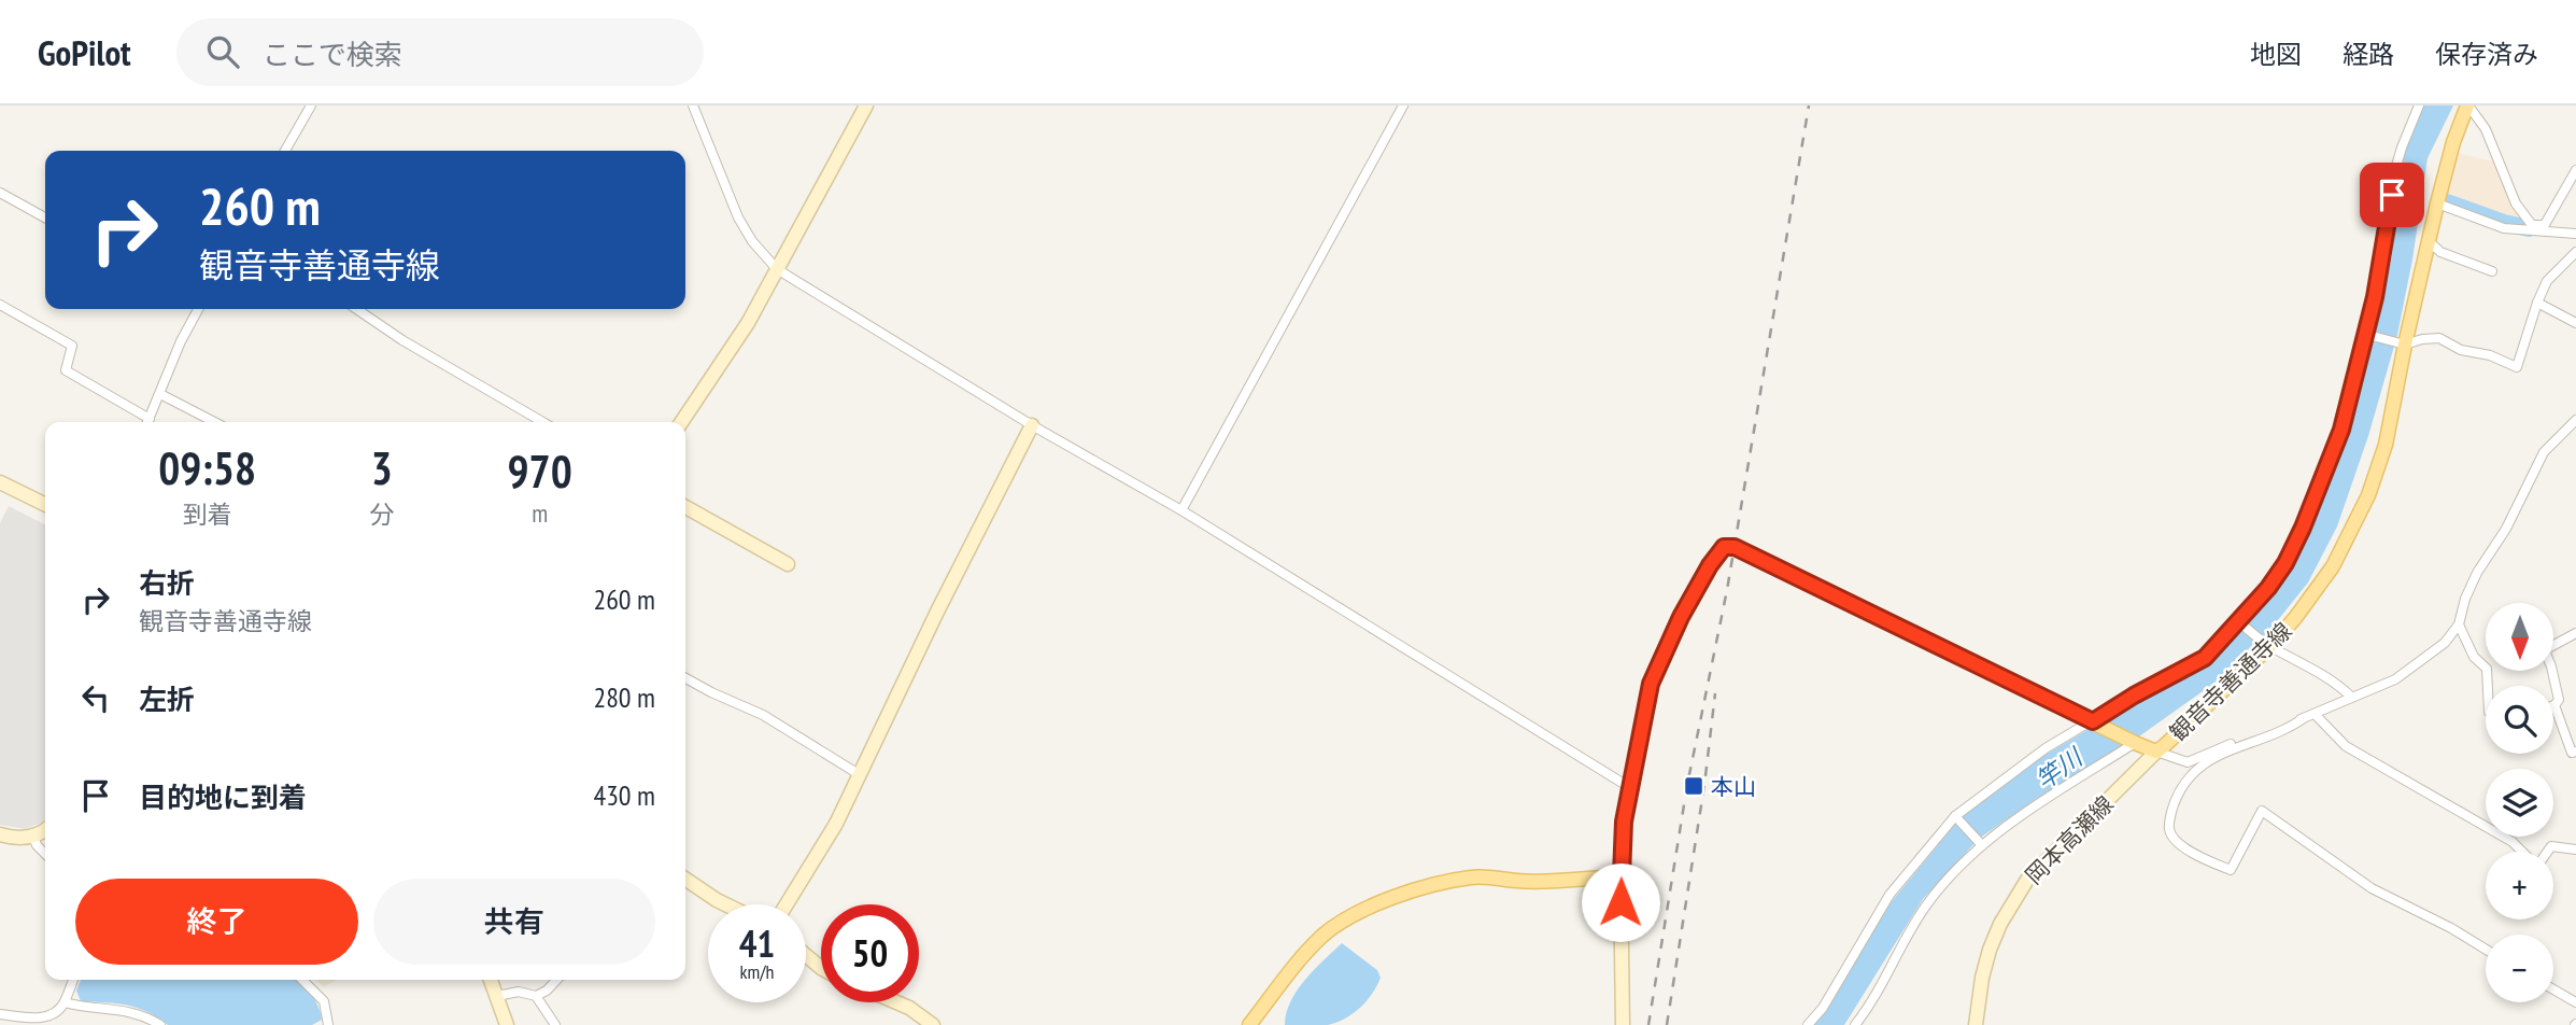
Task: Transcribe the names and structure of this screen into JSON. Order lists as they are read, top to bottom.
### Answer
{
  "streets": {
    "main road": ["観音寺善通寺線"],
    "street": ["岡本高瀬線"]
  },
  "crossings": [
    ["観音寺善通寺線", "岡本高瀬線"]
  ],
  "water": ["竿川"],
  "places": {
    "transit": ["本山"]
  },
  "north": "bottom",
  "page": {
    "header": "GoPilot",
    "search": "ここで検索",
    "nav": ["地図", "経路", "保存済み"],
    "turn": ["260 m", "観音寺善通寺線"],
    "eta": [
      "09:58",
      "到着",
      "3",
      "分",
      "970",
      "m"
    ],
    "list": [
      {
        "name": "右折",
        "note": "観音寺善通寺線",
        "value": "260 m"
      },
      {
        "name": "左折",
        "value": "280 m"
      },
      {
        "name": "目的地に到着",
        "value": "430 m"
      }
    ],
    "map_buttons": ["+", "−"],
    "buttons": ["終了", "共有"],
    "speed": "41 km/h",
    "limit": "50"
  }
}
